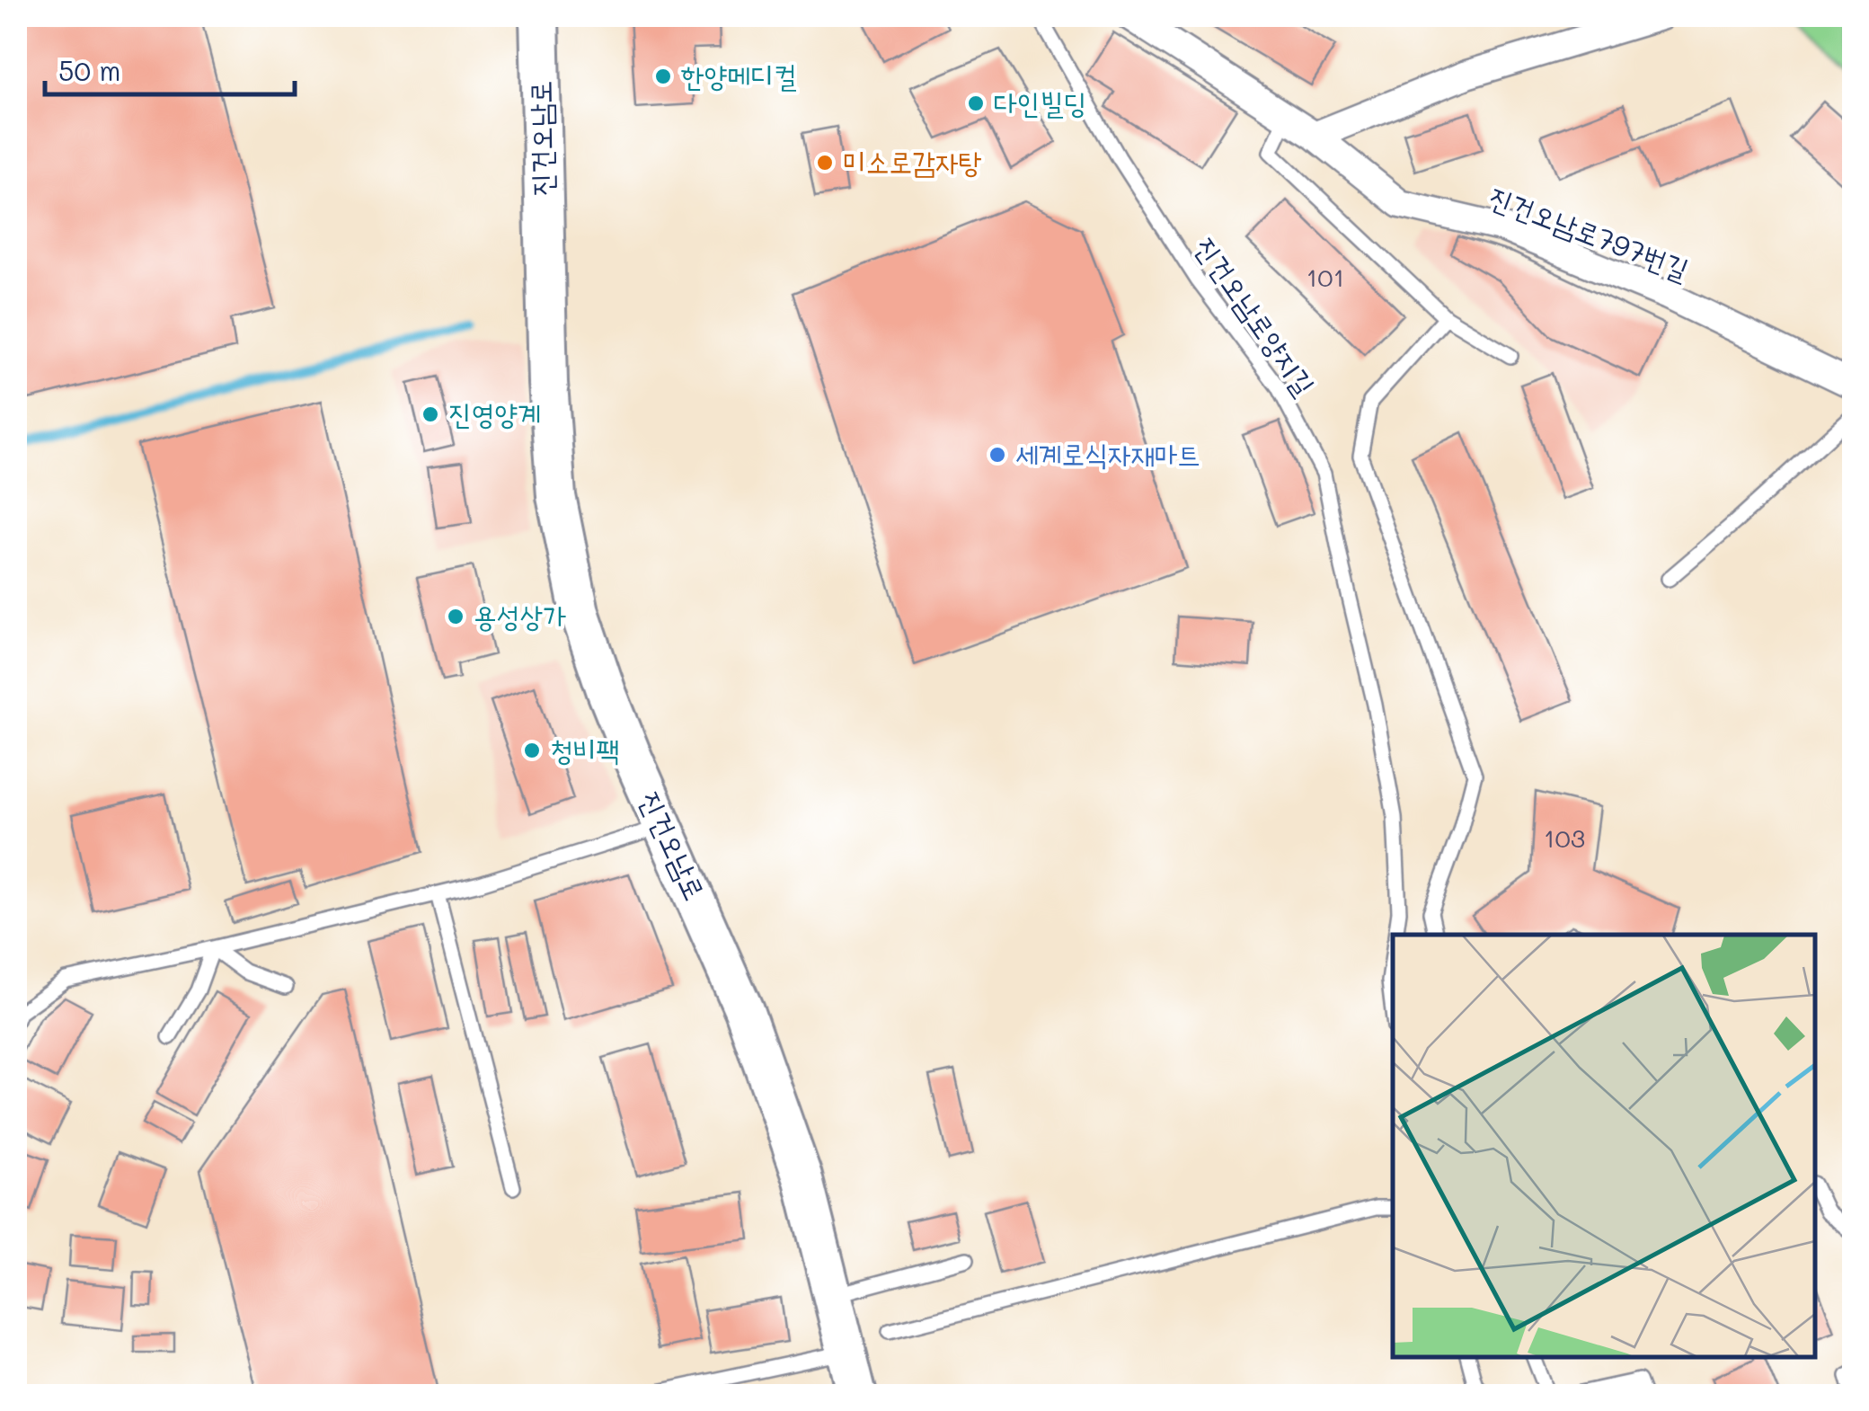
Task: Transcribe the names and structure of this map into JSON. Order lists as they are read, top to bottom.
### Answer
{
  "streets": {
    "main road": ["진건오남로"],
    "street": ["진건오남로797번길"],
    "lane": ["진건오남로양지길"]
  },
  "places": [
    "한양메디컬",
    "다인빌딩",
    "미소로감자탕",
    "진영양계",
    "세계로식자재마트",
    "용성상가",
    "청비팩"
  ],
  "house_numbers": ["101", "103"],
  "scale_bar": "50 m"
}
